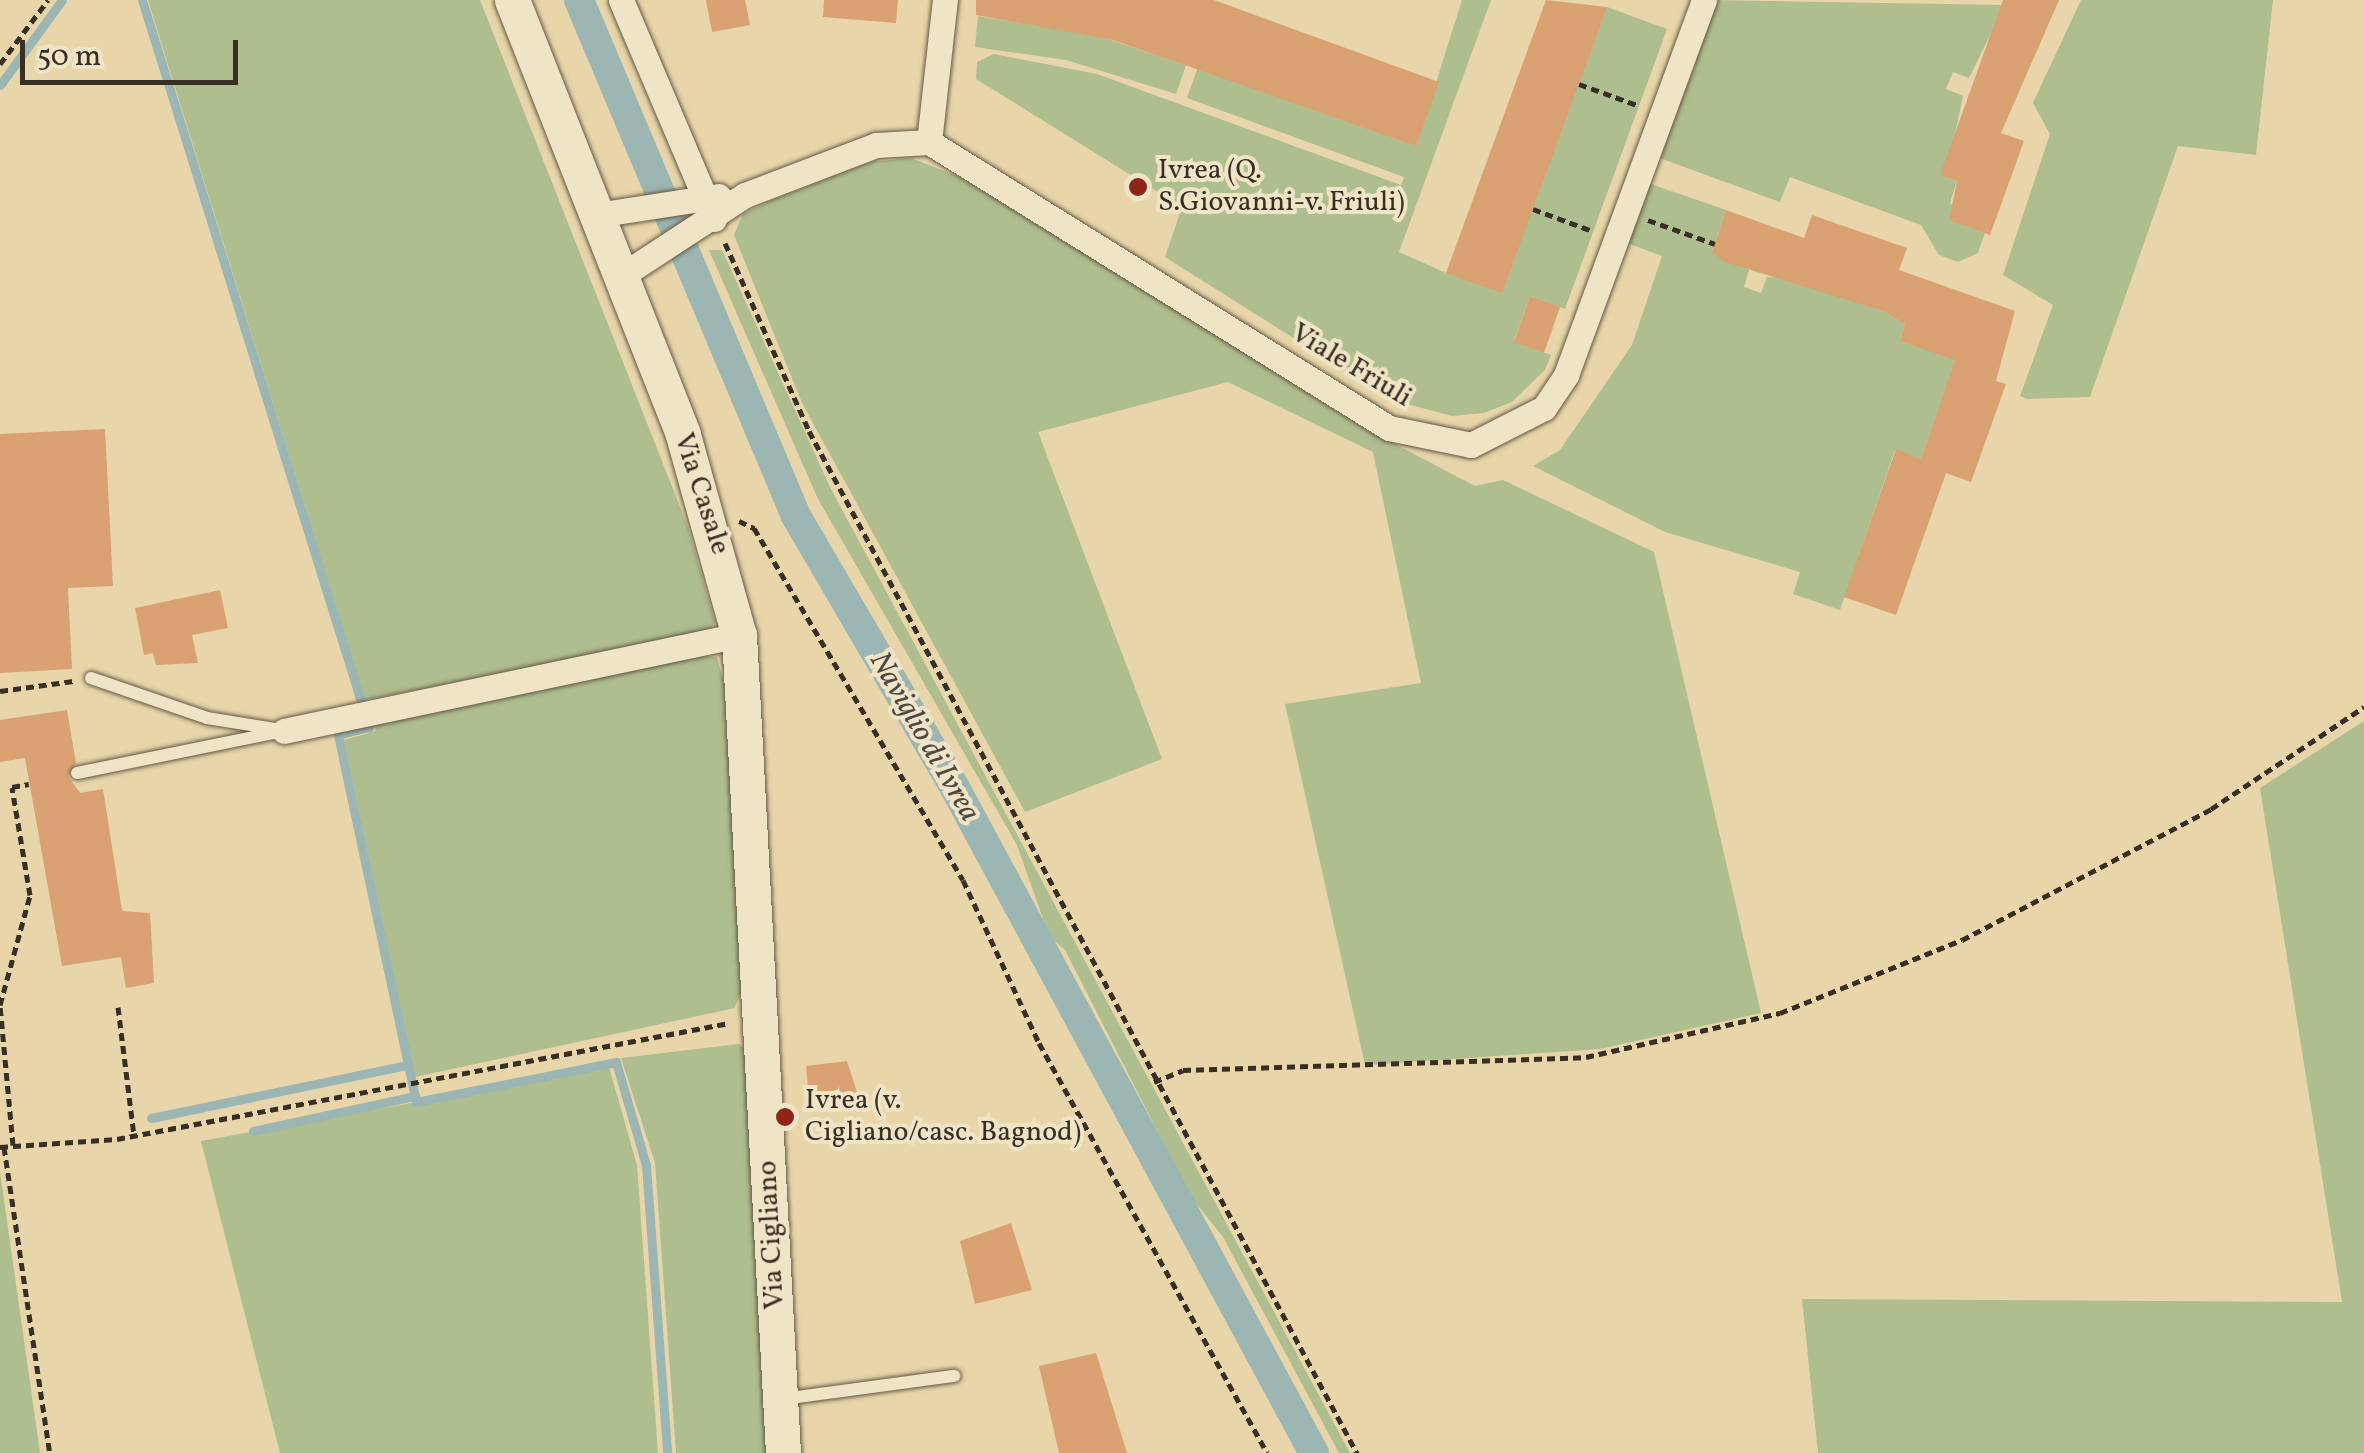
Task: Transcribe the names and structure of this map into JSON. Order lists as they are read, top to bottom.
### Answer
{
  "streets": {
    "main road": ["Via Casale", "Via Cigliano"],
    "street": ["Viale Friuli"]
  },
  "crossings": [
    ["Via Casale", "Via Cigliano"]
  ],
  "water": ["Naviglio di Ivrea"],
  "places": ["Ivrea (Q. S.Giovanni-v. Friuli)", "Ivrea (v. Cigliano/casc. Bagnod)"],
  "scale_bar": "50 m"
}
